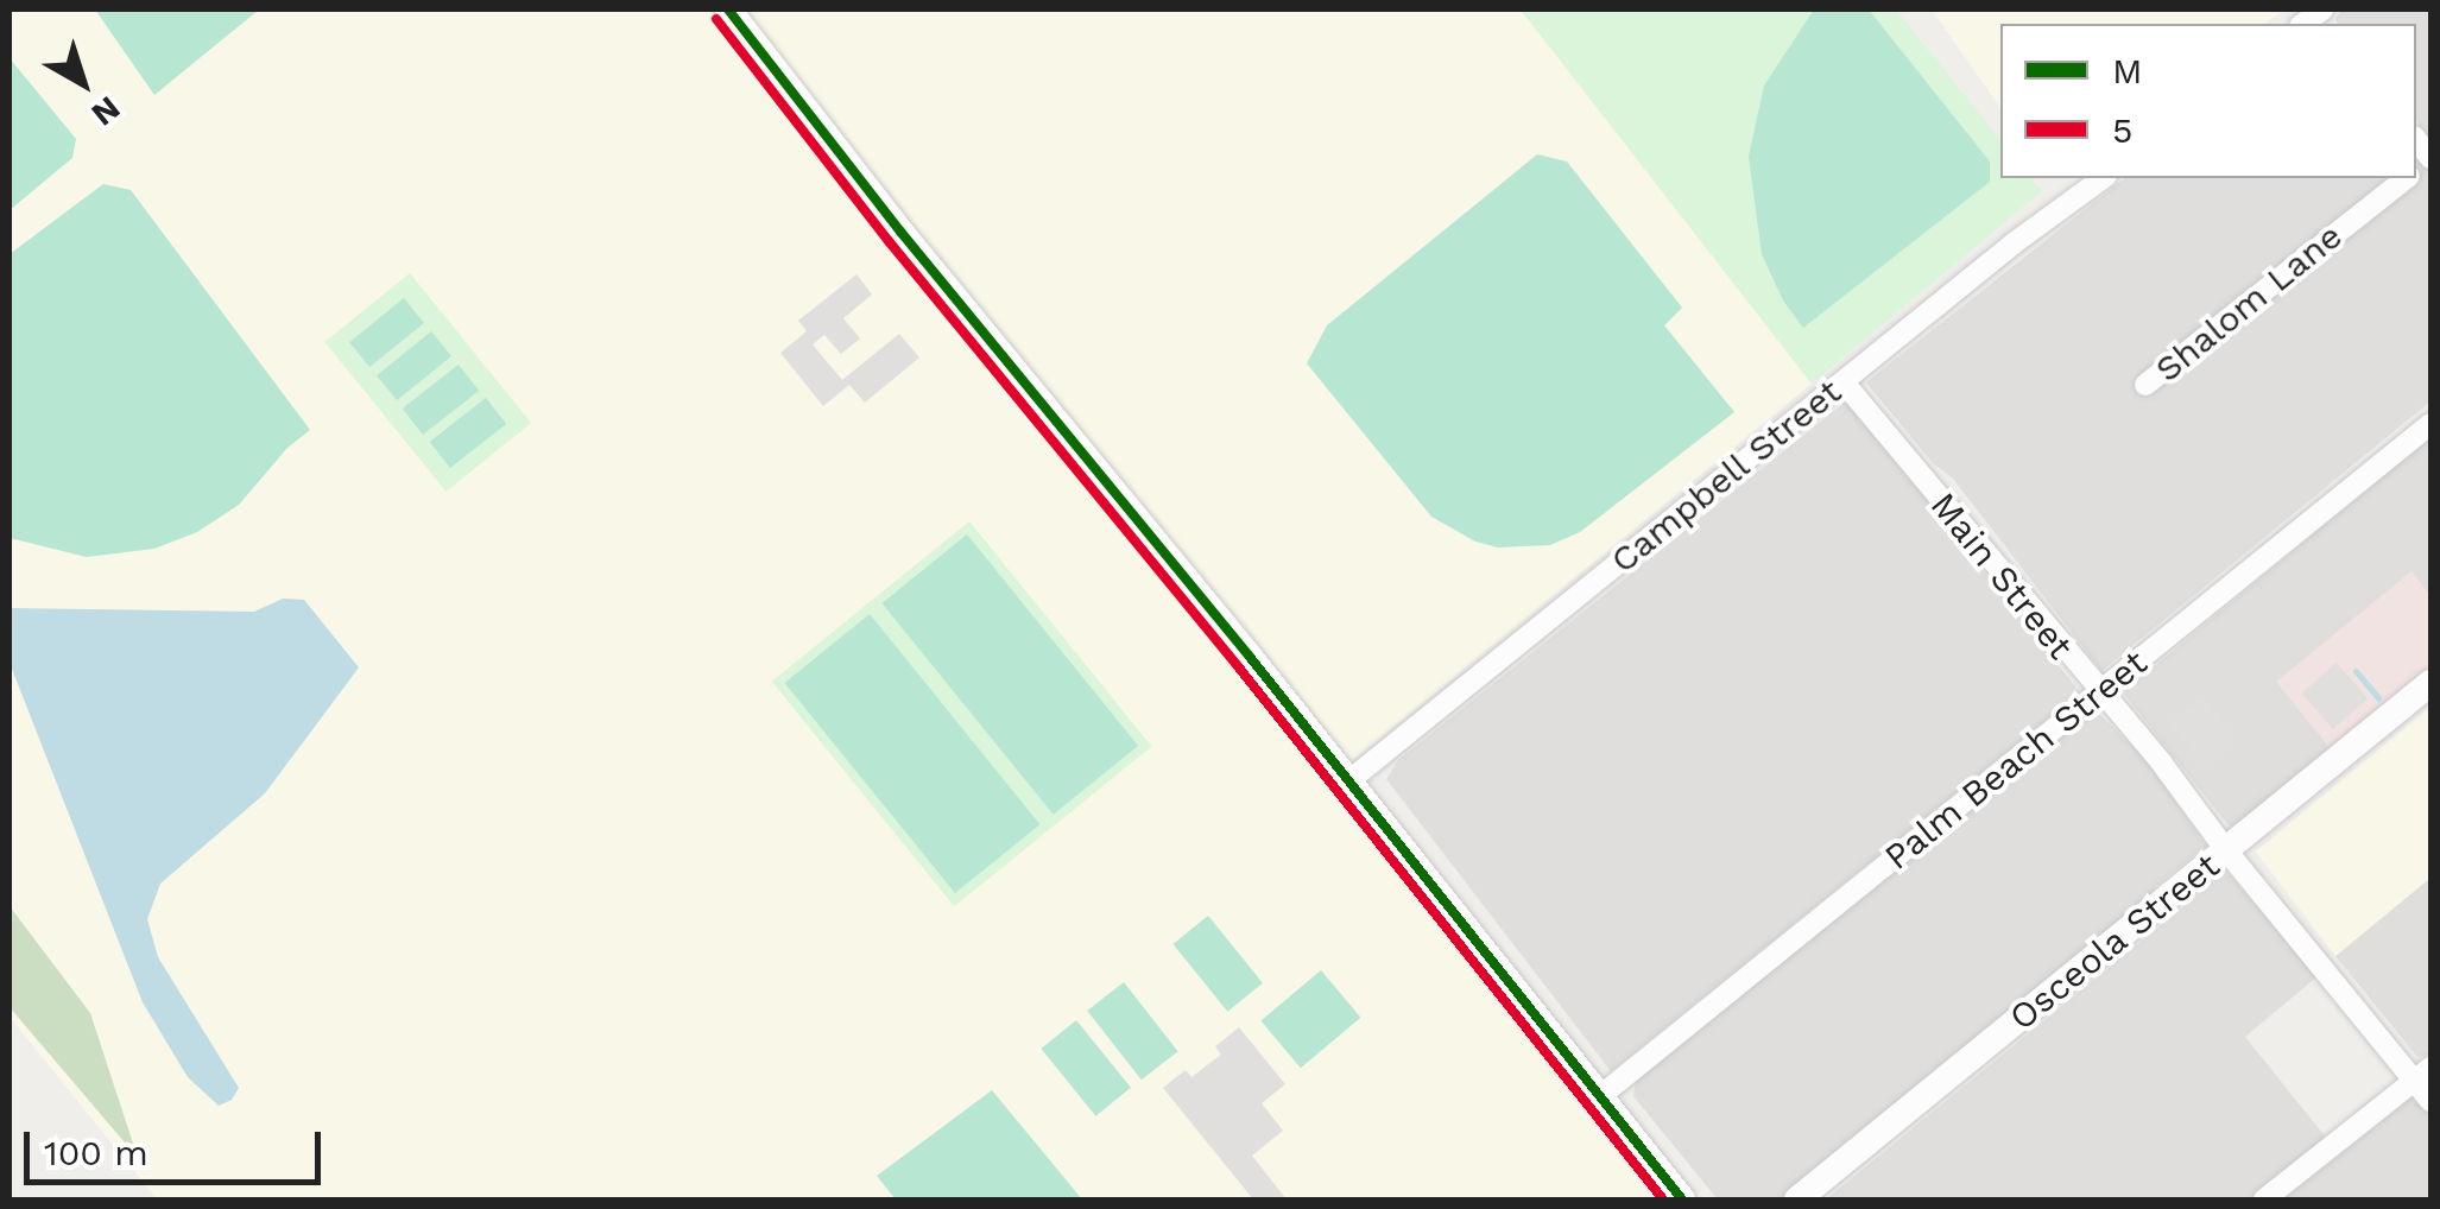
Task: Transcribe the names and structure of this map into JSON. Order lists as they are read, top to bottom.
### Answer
{
  "streets": {
    "street": [
      "Shalom Lane",
      "Campbell Street",
      "Main Street",
      "Palm Beach Street",
      "Osceola Street"
    ]
  },
  "crossings": [
    ["Campbell Street", "Main Street"],
    ["Main Street", "Palm Beach Street"],
    ["Main Street", "Osceola Street"]
  ],
  "lines": ["transit line M", "transit line 5"],
  "legend": ["M", "5"],
  "scale_bar": "100 m",
  "north": "bottom right"
}
